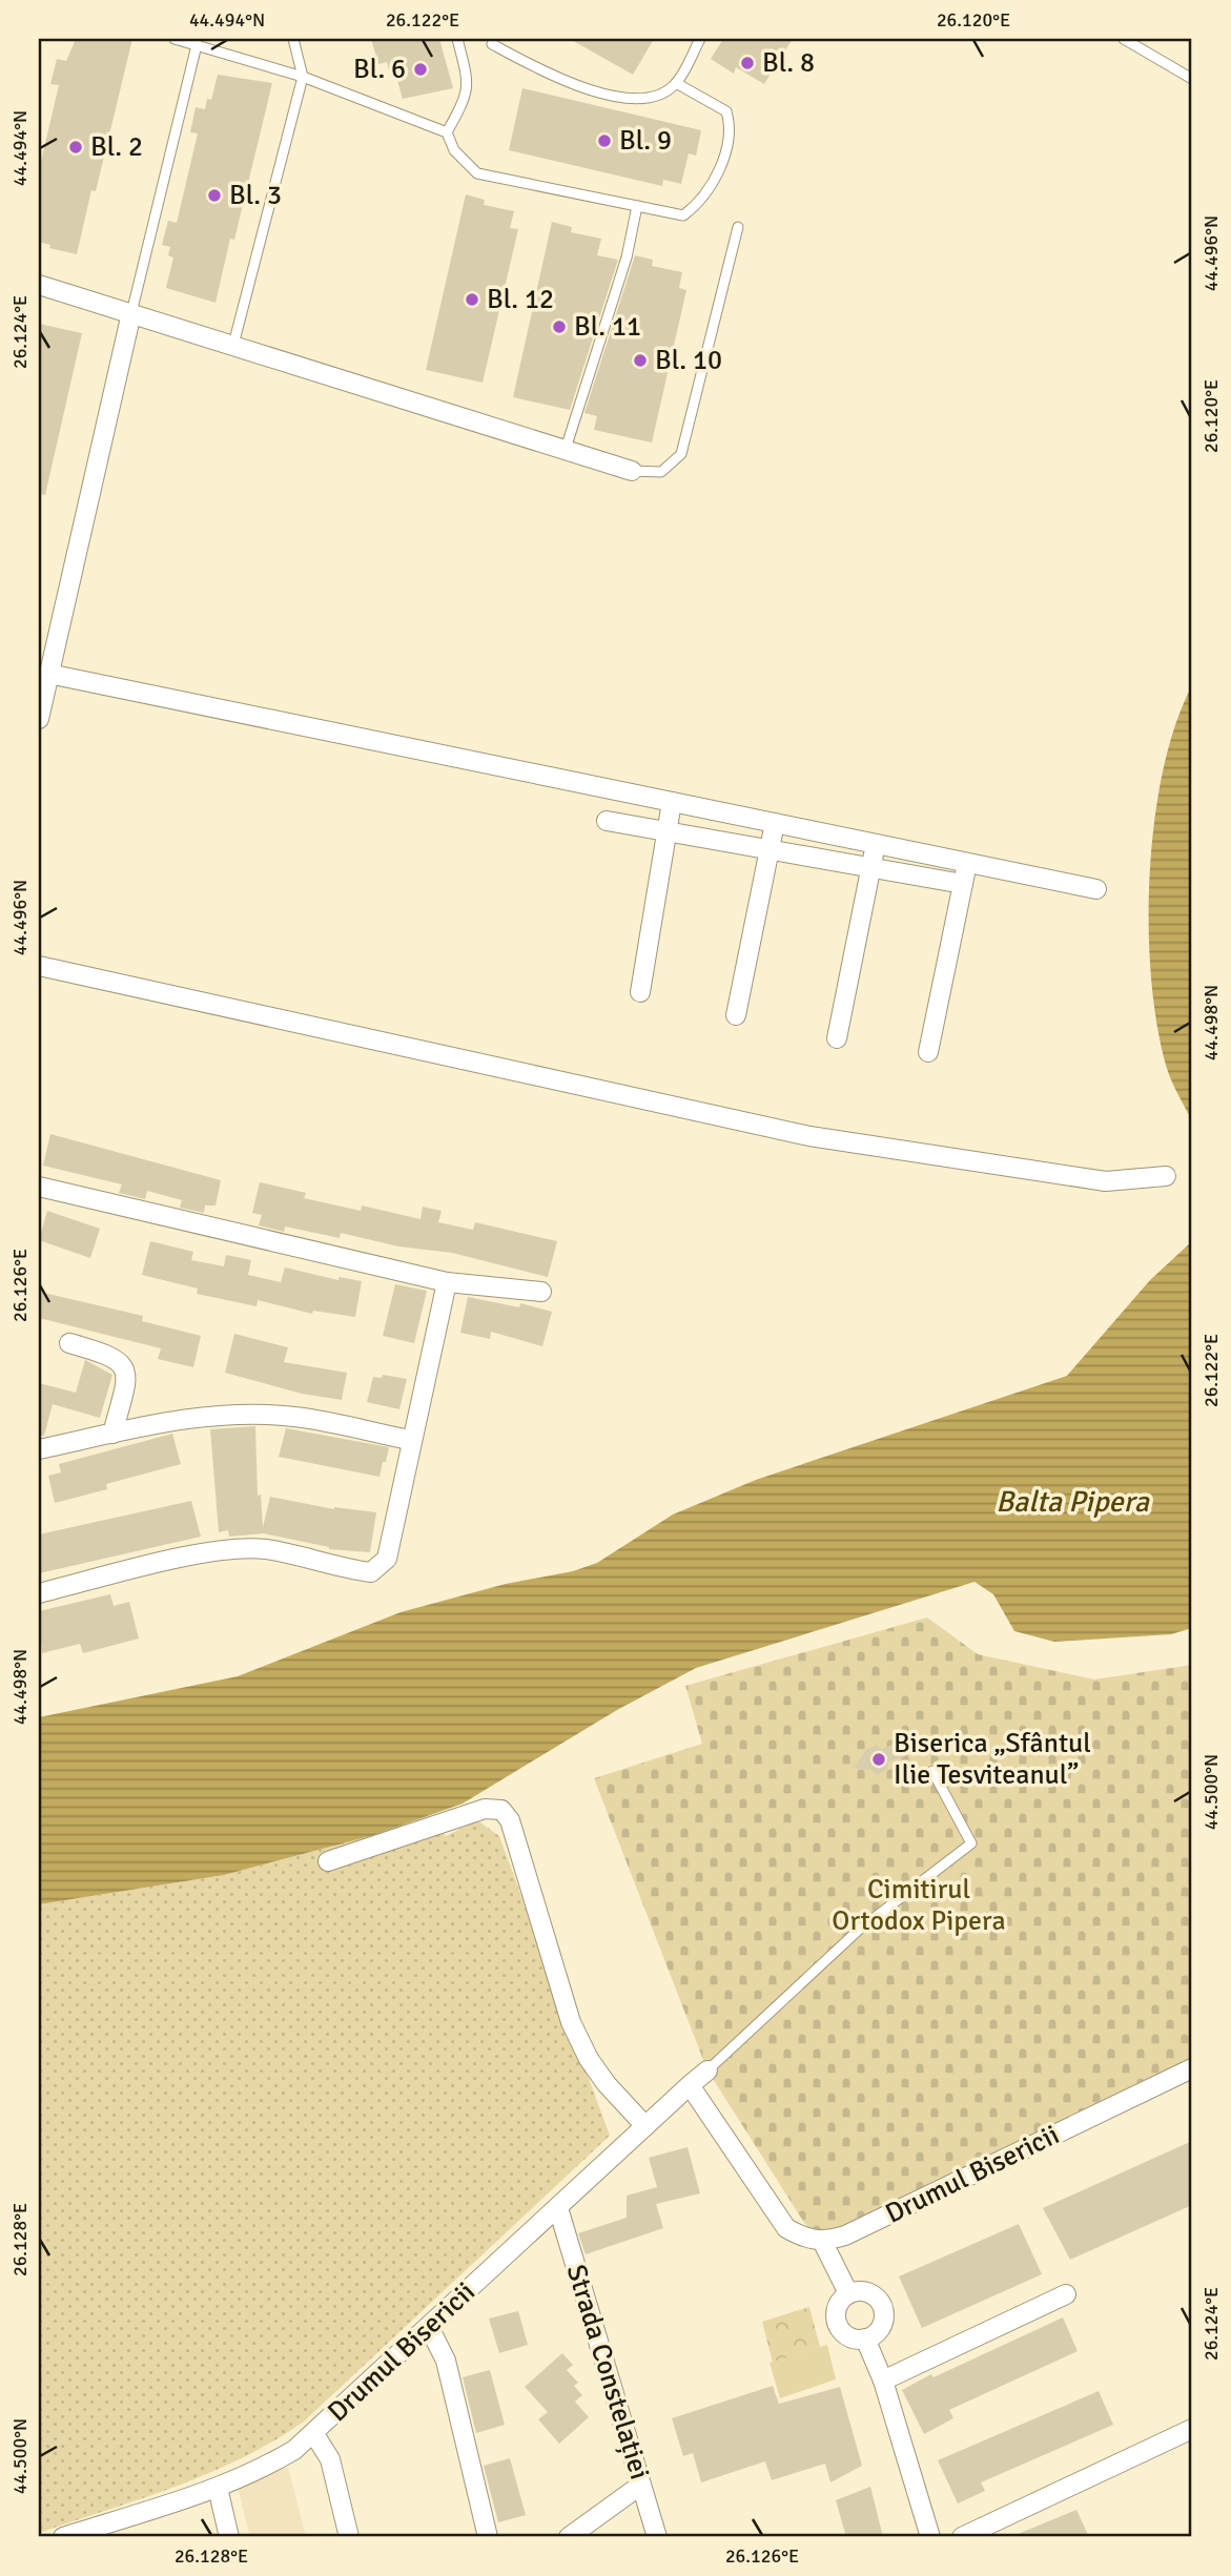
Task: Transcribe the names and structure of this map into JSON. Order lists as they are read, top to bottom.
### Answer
{
  "streets": {
    "street": ["Drumul Bisericii", "Strada Constelației"]
  },
  "crossings": [
    ["Drumul Bisericii", "Strada Constelației"]
  ],
  "water": ["Balta Pipera"],
  "parks": ["Cimitirul Ortodox Pipera"],
  "places": [
    "Bl. 8",
    "Bl. 6",
    "Bl. 9",
    "Bl. 2",
    "Bl. 3",
    "Bl. 12",
    "Bl. 11",
    "Bl. 10",
    "Biserica „Sfântul Ilie Tesviteanul”"
  ],
  "coordinates": [
    "44.494°N",
    "26.122°E",
    "26.120°E",
    "44.496°N",
    "26.124°E",
    "44.498°N",
    "26.126°E",
    "44.500°N",
    "26.128°E"
  ]
}
